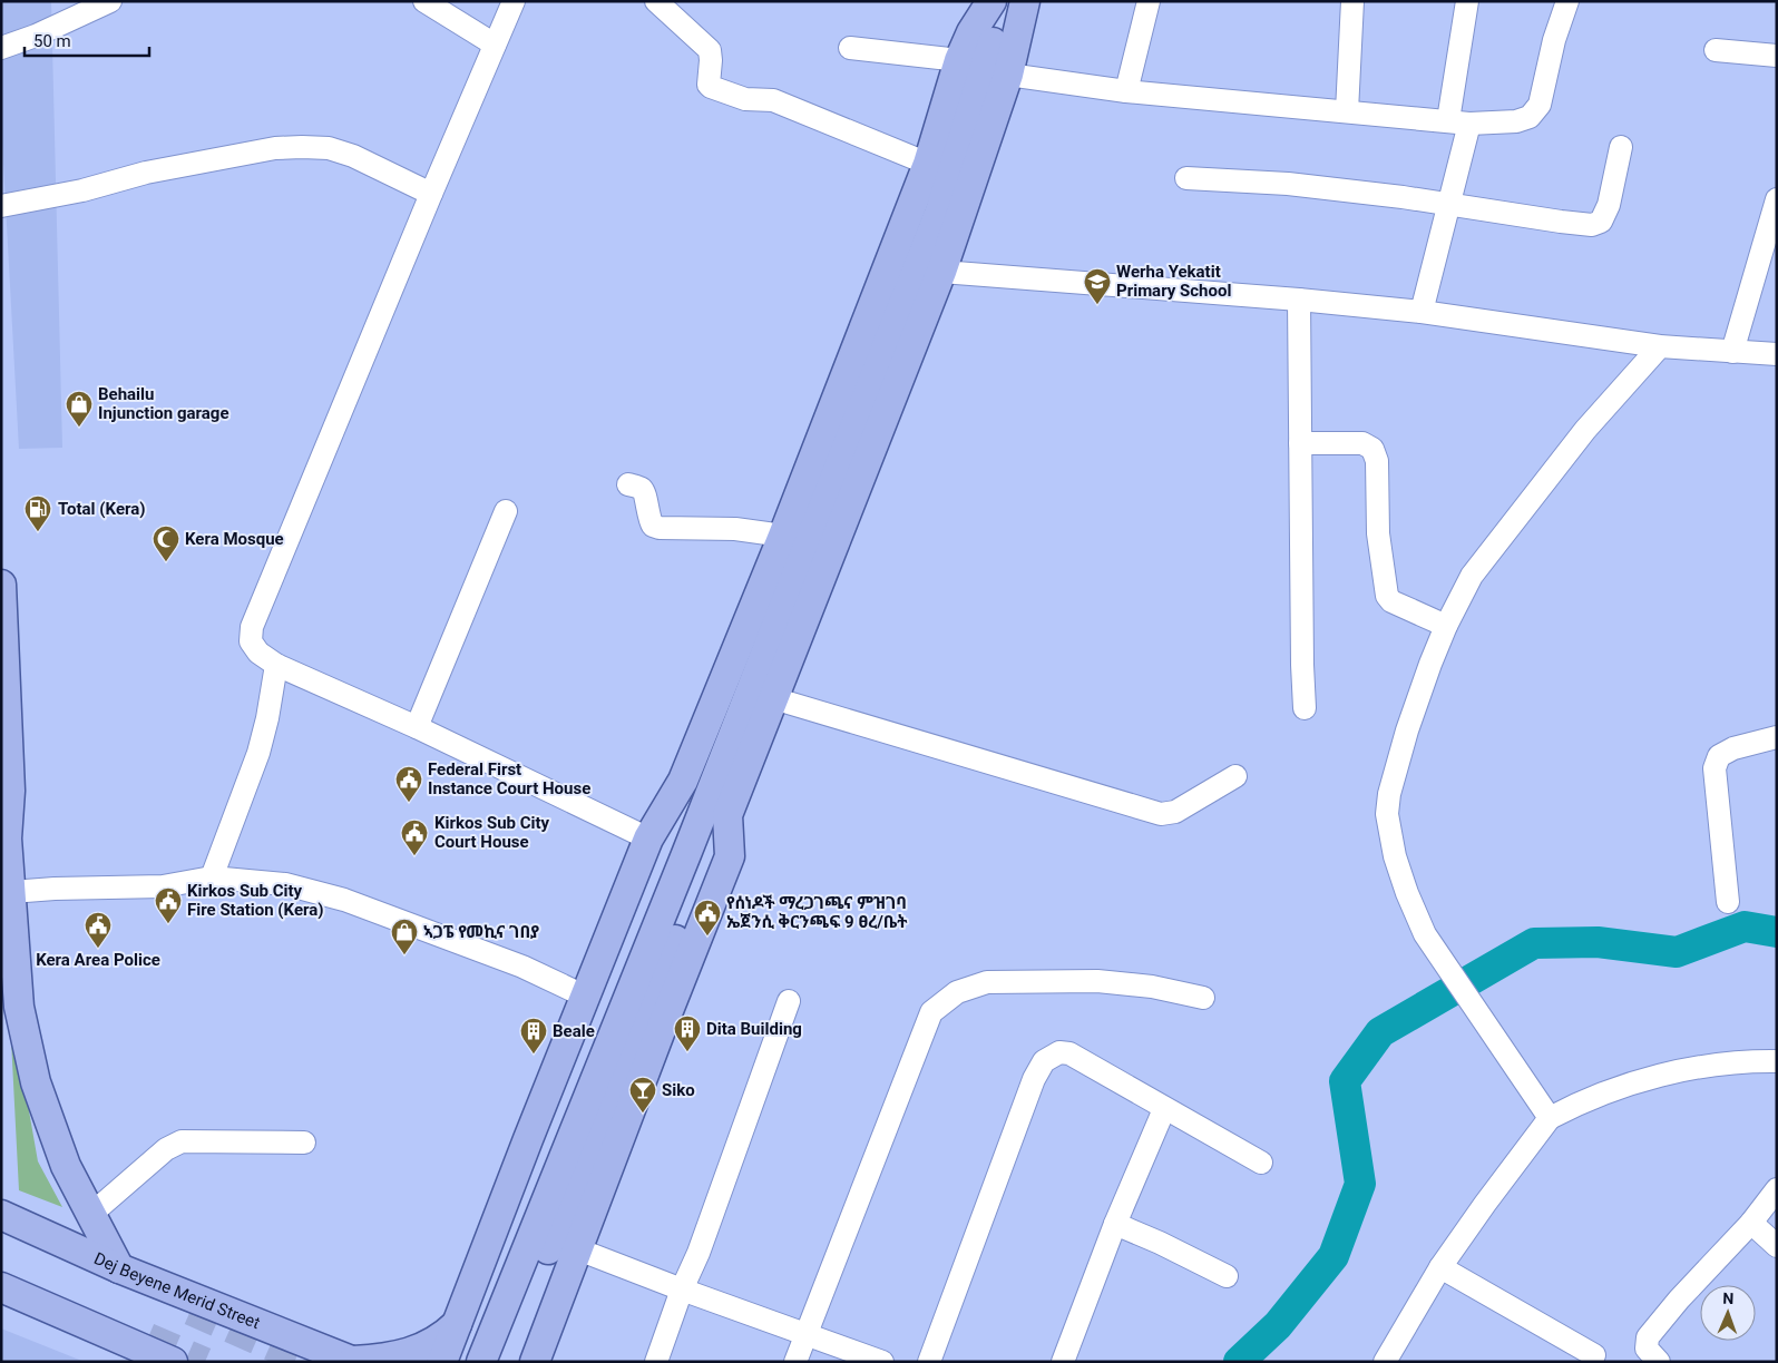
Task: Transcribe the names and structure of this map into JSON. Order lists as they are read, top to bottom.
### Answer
{
  "streets": {
    "main road": ["Dej Beyene Merid Street"]
  },
  "places": {
    "school or university": ["Werha Yekatit Primary School"],
    "shop": ["Behailu Injunction garage", "ኣጋፔ የመኪና ገበያ"],
    "fuel station": ["Total (Kera)"],
    "mosque": ["Kera Mosque"],
    "public building": [
      "Federal First Instance Court House",
      "Kirkos Sub City Court House",
      "Kirkos Sub City Fire Station (Kera)",
      "የሰነዶች ማረጋገጫና ምዝገባ ኤጀንሲ ቅርንጫፍ 9 ፀረ/ቤት",
      "Kera Area Police"
    ],
    "building": ["Dita Building", "Beale"],
    "bar": ["Siko"]
  },
  "scale_bar": "50 m",
  "north": "top"
}
